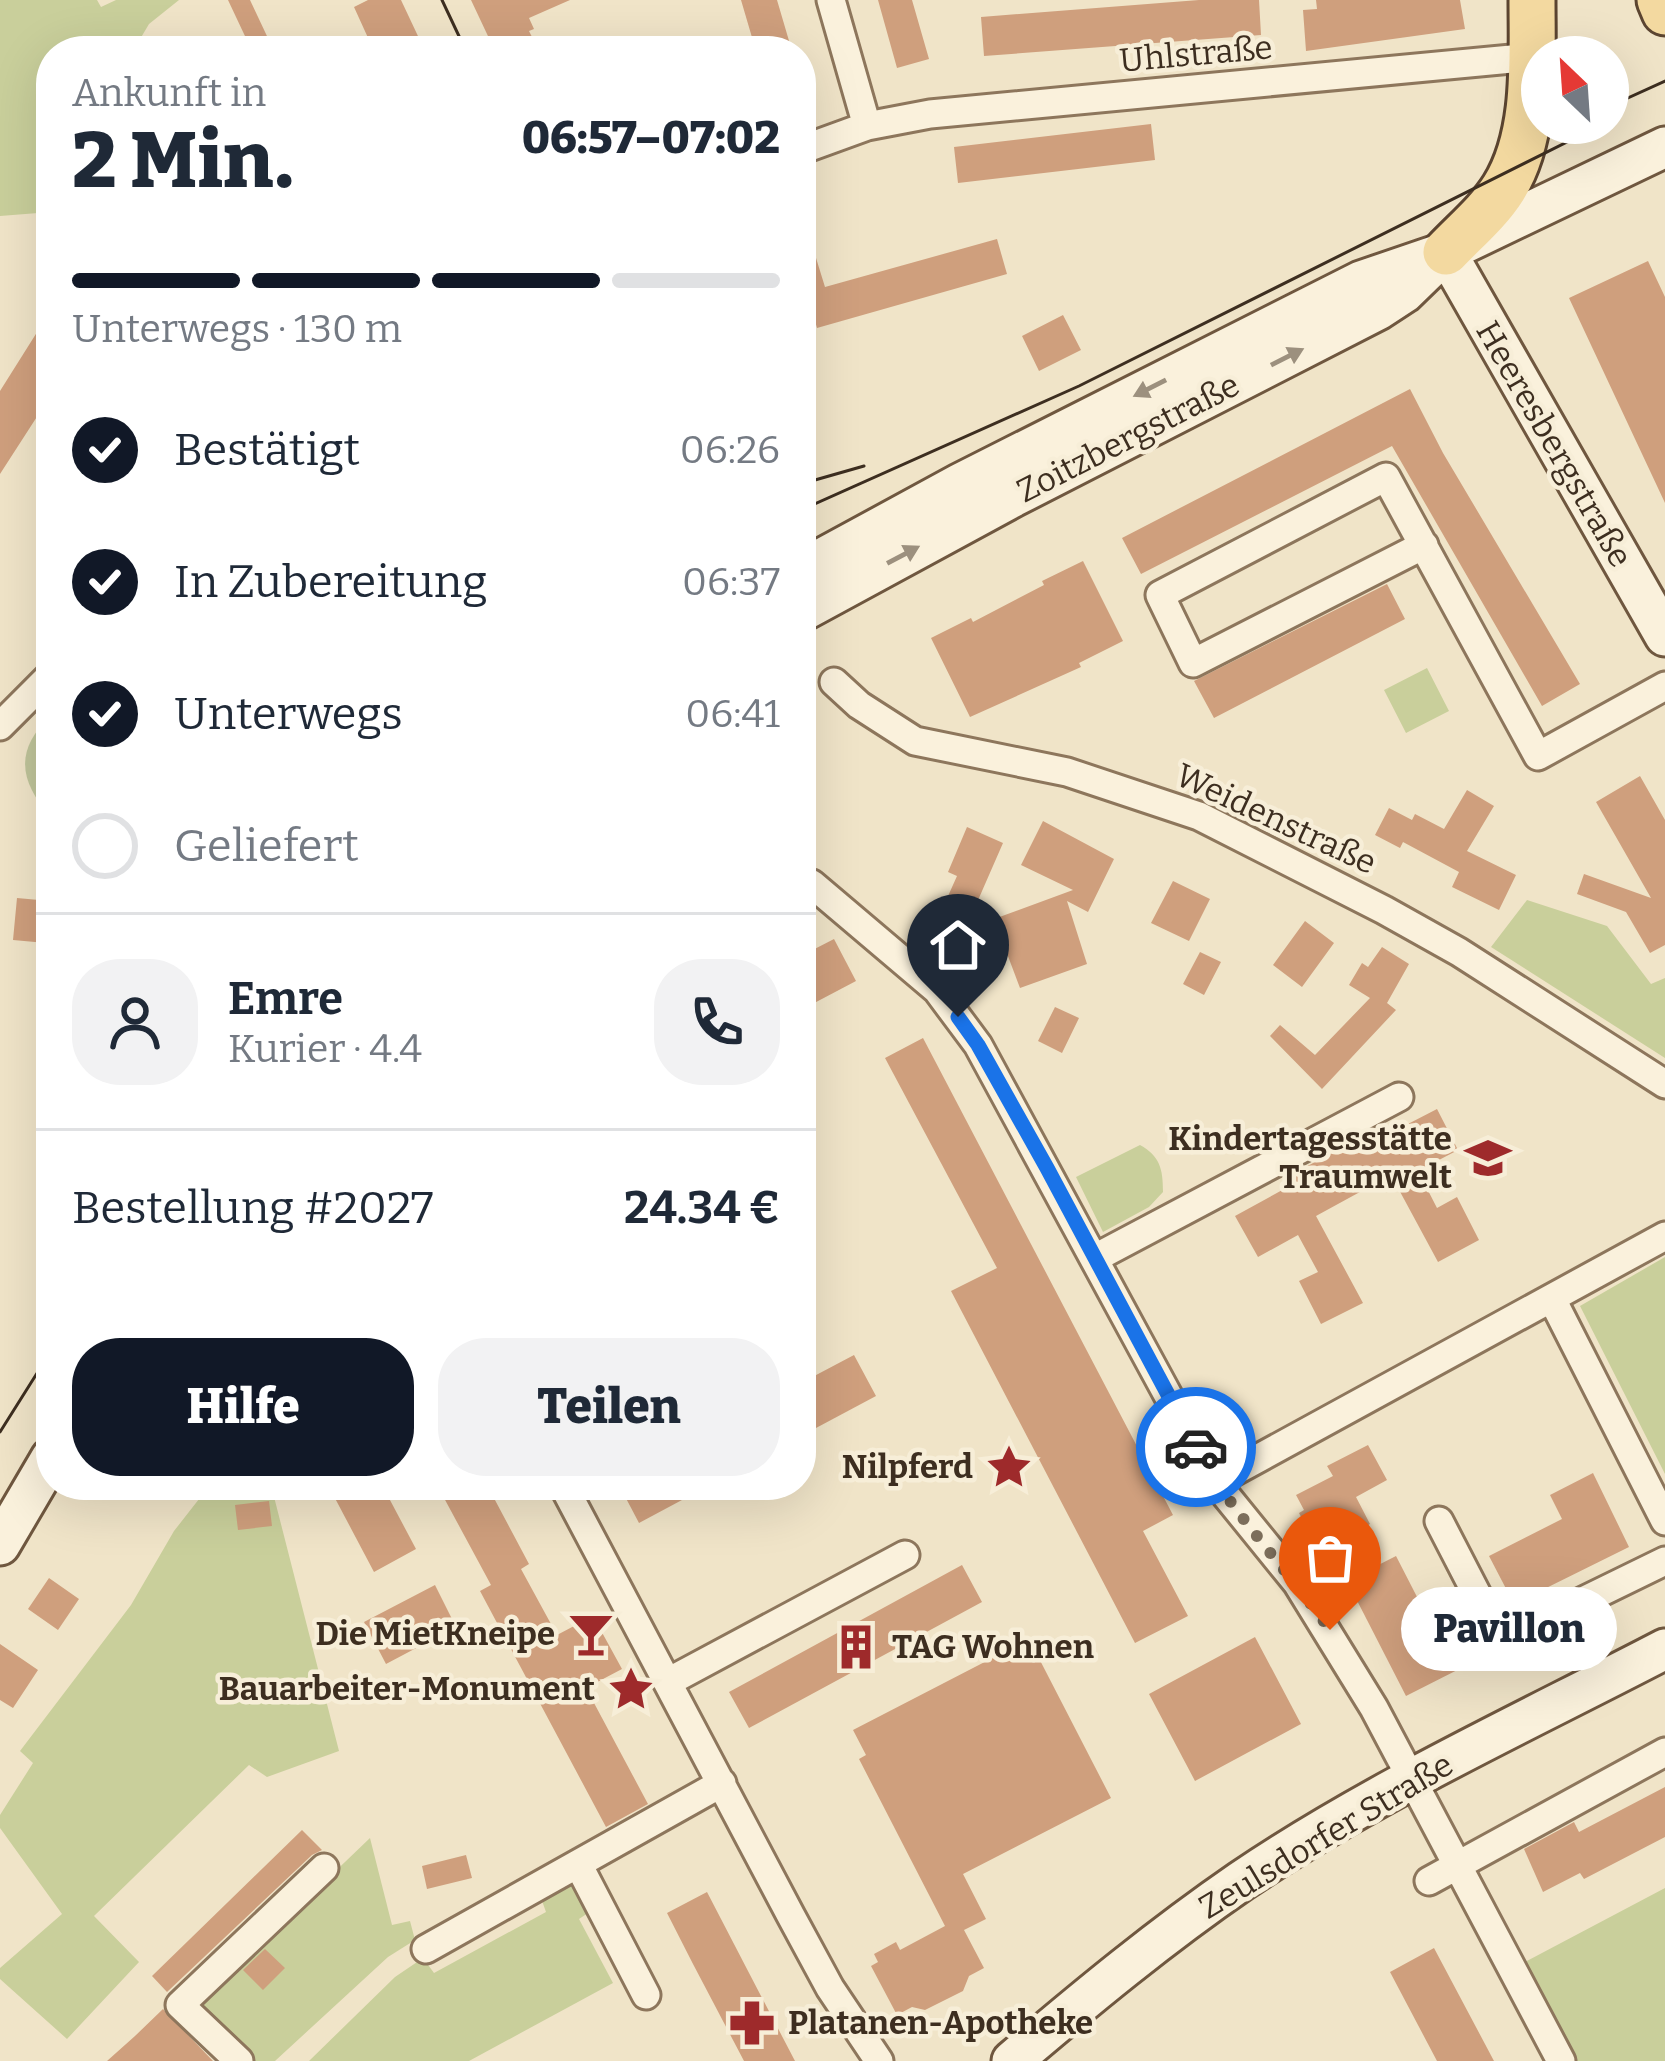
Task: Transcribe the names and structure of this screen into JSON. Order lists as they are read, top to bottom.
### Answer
{
  "streets": {
    "main road": ["Zoitzbergstraße", "Heeresbergstraße", "Zeulsdorfer Straße"],
    "street": ["Uhlstraße", "Weidenstraße"]
  },
  "crossings": [
    ["Zoitzbergstraße", "Heeresbergstraße"]
  ],
  "places": {
    "school or university": ["Kindertagesstätte Traumwelt"],
    "place": ["Nilpferd", "Bauarbeiter-Monument"],
    "other": ["Pavillon"],
    "bar": ["Die MietKneipe"],
    "building": ["TAG Wohnen"],
    "pharmacy": ["Platanen-Apotheke"]
  },
  "north": "top left",
  "page": {
    "heading": ["2 Min.", "Ankunft in", "06:57–07:02"],
    "panel": [
      "Emre",
      "Kurier · 4.4",
      "Bestellung #2027",
      "24.34 €"
    ],
    "bar": "Unterwegs · 130 m",
    "list": [
      ["Bestätigt", "06:26"],
      ["In Zubereitung", "06:37"],
      ["Unterwegs", "06:41"],
      "Geliefert"
    ],
    "buttons": ["Hilfe", "Teilen"],
    "bubble": "Pavillon"
  }
}
